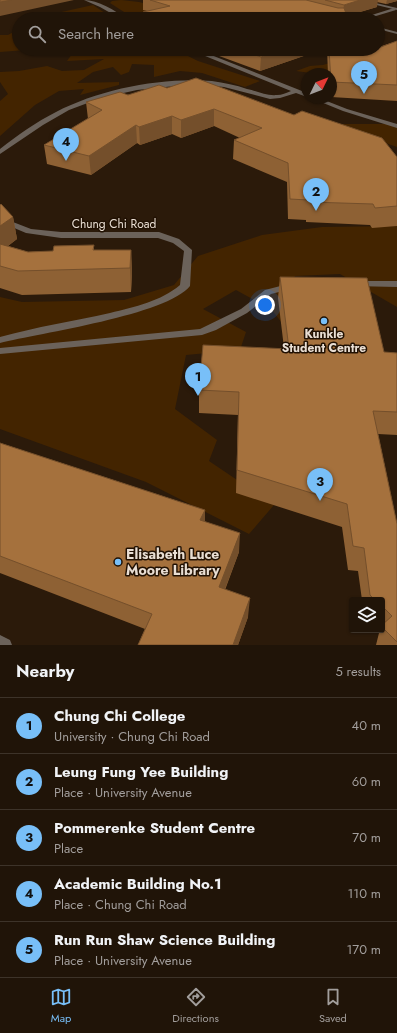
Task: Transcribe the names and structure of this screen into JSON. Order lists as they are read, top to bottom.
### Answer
{
  "streets": {
    "street": ["Chung Chi Road"]
  },
  "places": ["Kunkle Student Centre", "Elisabeth Luce Moore Library"],
  "north": "top right",
  "page": {
    "search": "Search here",
    "pins": [
      "5",
      "4",
      "2",
      "1",
      "3"
    ],
    "heading": ["Nearby", "5 results"],
    "list": [
      {
        "mark": "1",
        "name": "Chung Chi College",
        "note": "University · Chung Chi Road",
        "value": "40 m"
      },
      {
        "mark": "2",
        "name": "Leung Fung Yee Building",
        "note": "Place · University Avenue",
        "value": "60 m"
      },
      {
        "mark": "3",
        "name": "Pommerenke Student Centre",
        "note": "Place",
        "value": "70 m"
      },
      {
        "mark": "4",
        "name": "Academic Building No.1",
        "note": "Place · Chung Chi Road",
        "value": "110 m"
      },
      {
        "mark": "5",
        "name": "Run Run Shaw Science Building",
        "note": "Place · University Avenue",
        "value": "170 m"
      }
    ],
    "nav": ["Map", "Directions", "Saved"]
  }
}
